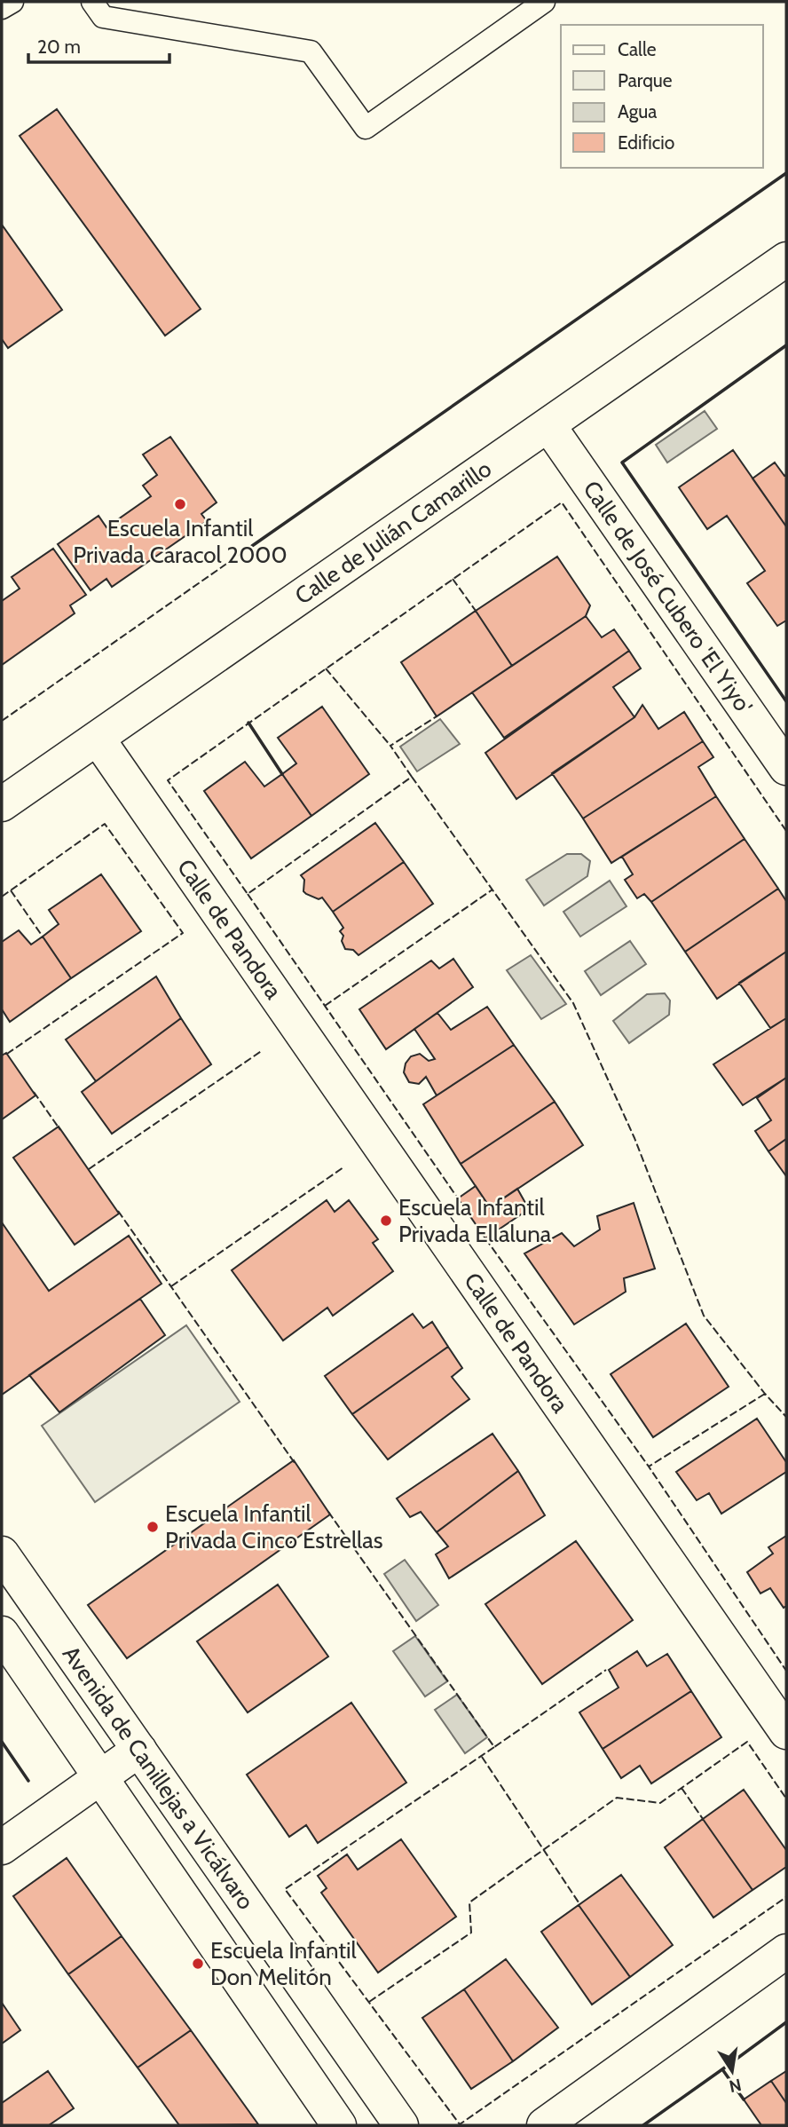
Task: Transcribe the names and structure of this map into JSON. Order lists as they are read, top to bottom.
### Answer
{
  "streets": {
    "street": [
      "Calle de Julián Camarillo",
      "Calle de José Cubero 'El Yiyo'",
      "Calle de Pandora",
      "Avenida de Canillejas a Vicálvaro"
    ]
  },
  "crossings": [
    ["Calle de Julián Camarillo", "Calle de José Cubero 'El Yiyo'"],
    ["Calle de Julián Camarillo", "Calle de Pandora"]
  ],
  "places": [
    "Escuela Infantil Privada Caracol 2000",
    "Escuela Infantil Privada Ellaluna",
    "Escuela Infantil Privada Cinco Estrellas",
    "Escuela Infantil Don Melitón"
  ],
  "legend": [
    "Calle",
    "Parque",
    "Agua",
    "Edificio"
  ],
  "scale_bar": "20 m",
  "north": "bottom"
}
